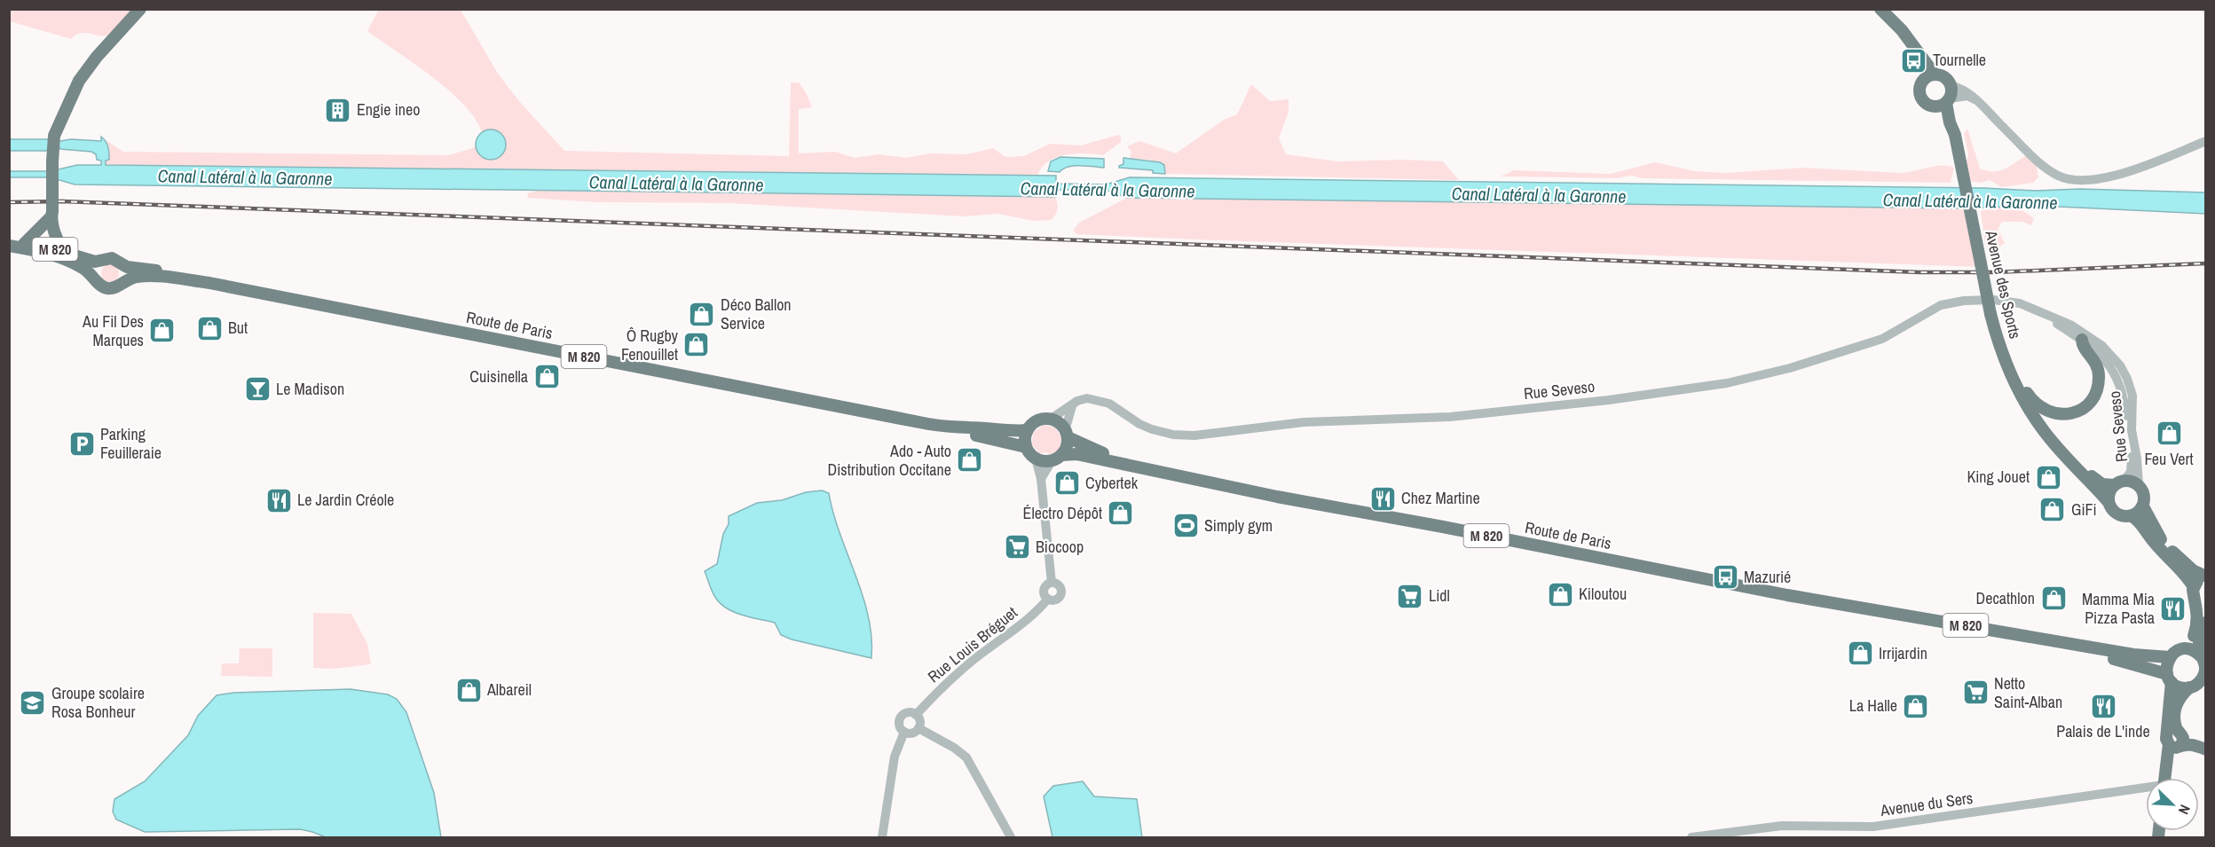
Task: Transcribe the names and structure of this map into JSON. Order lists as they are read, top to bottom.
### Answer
{
  "streets": {
    "main road": ["M 820", "Avenue des Sports", "Route de Paris"],
    "street": ["Rue Seveso", "Rue Louis Bréguet", "Avenue du Sers"]
  },
  "crossings": [
    ["M 820", "Route de Paris"],
    ["Avenue des Sports", "Rue Seveso"],
    ["Route de Paris", "Rue Seveso"],
    ["Route de Paris", "Rue Louis Bréguet"],
    ["Rue Seveso", "Rue Louis Bréguet"]
  ],
  "water": ["Canal Latéral à la Garonne"],
  "places": {
    "bus stop": ["Tournelle", "Mazurié"],
    "building": ["Engie ineo"],
    "shop": [
      "Déco Ballon Service",
      "But",
      "Au Fil Des Marques",
      "Ô Rugby Fenouillet",
      "Cuisinella",
      "Feu Vert",
      "Ado - Auto Distribution Occitane",
      "King Jouet",
      "Cybertek",
      "GiFi",
      "Électro Dépôt",
      "Kiloutou",
      "Decathlon",
      "Irrijardin",
      "Albareil",
      "La Halle"
    ],
    "bar": ["Le Madison"],
    "parking": ["Parking Feuilleraie"],
    "restaurant": [
      "Chez Martine",
      "Le Jardin Créole",
      "Mamma Mia Pizza Pasta",
      "Palais de L'inde"
    ],
    "sports": ["Simply gym"],
    "supermarket": ["Biocoop", "Lidl", "Netto Saint-Alban"],
    "school or university": ["Groupe scolaire Rosa Bonheur"]
  },
  "north": "bottom right"
}
